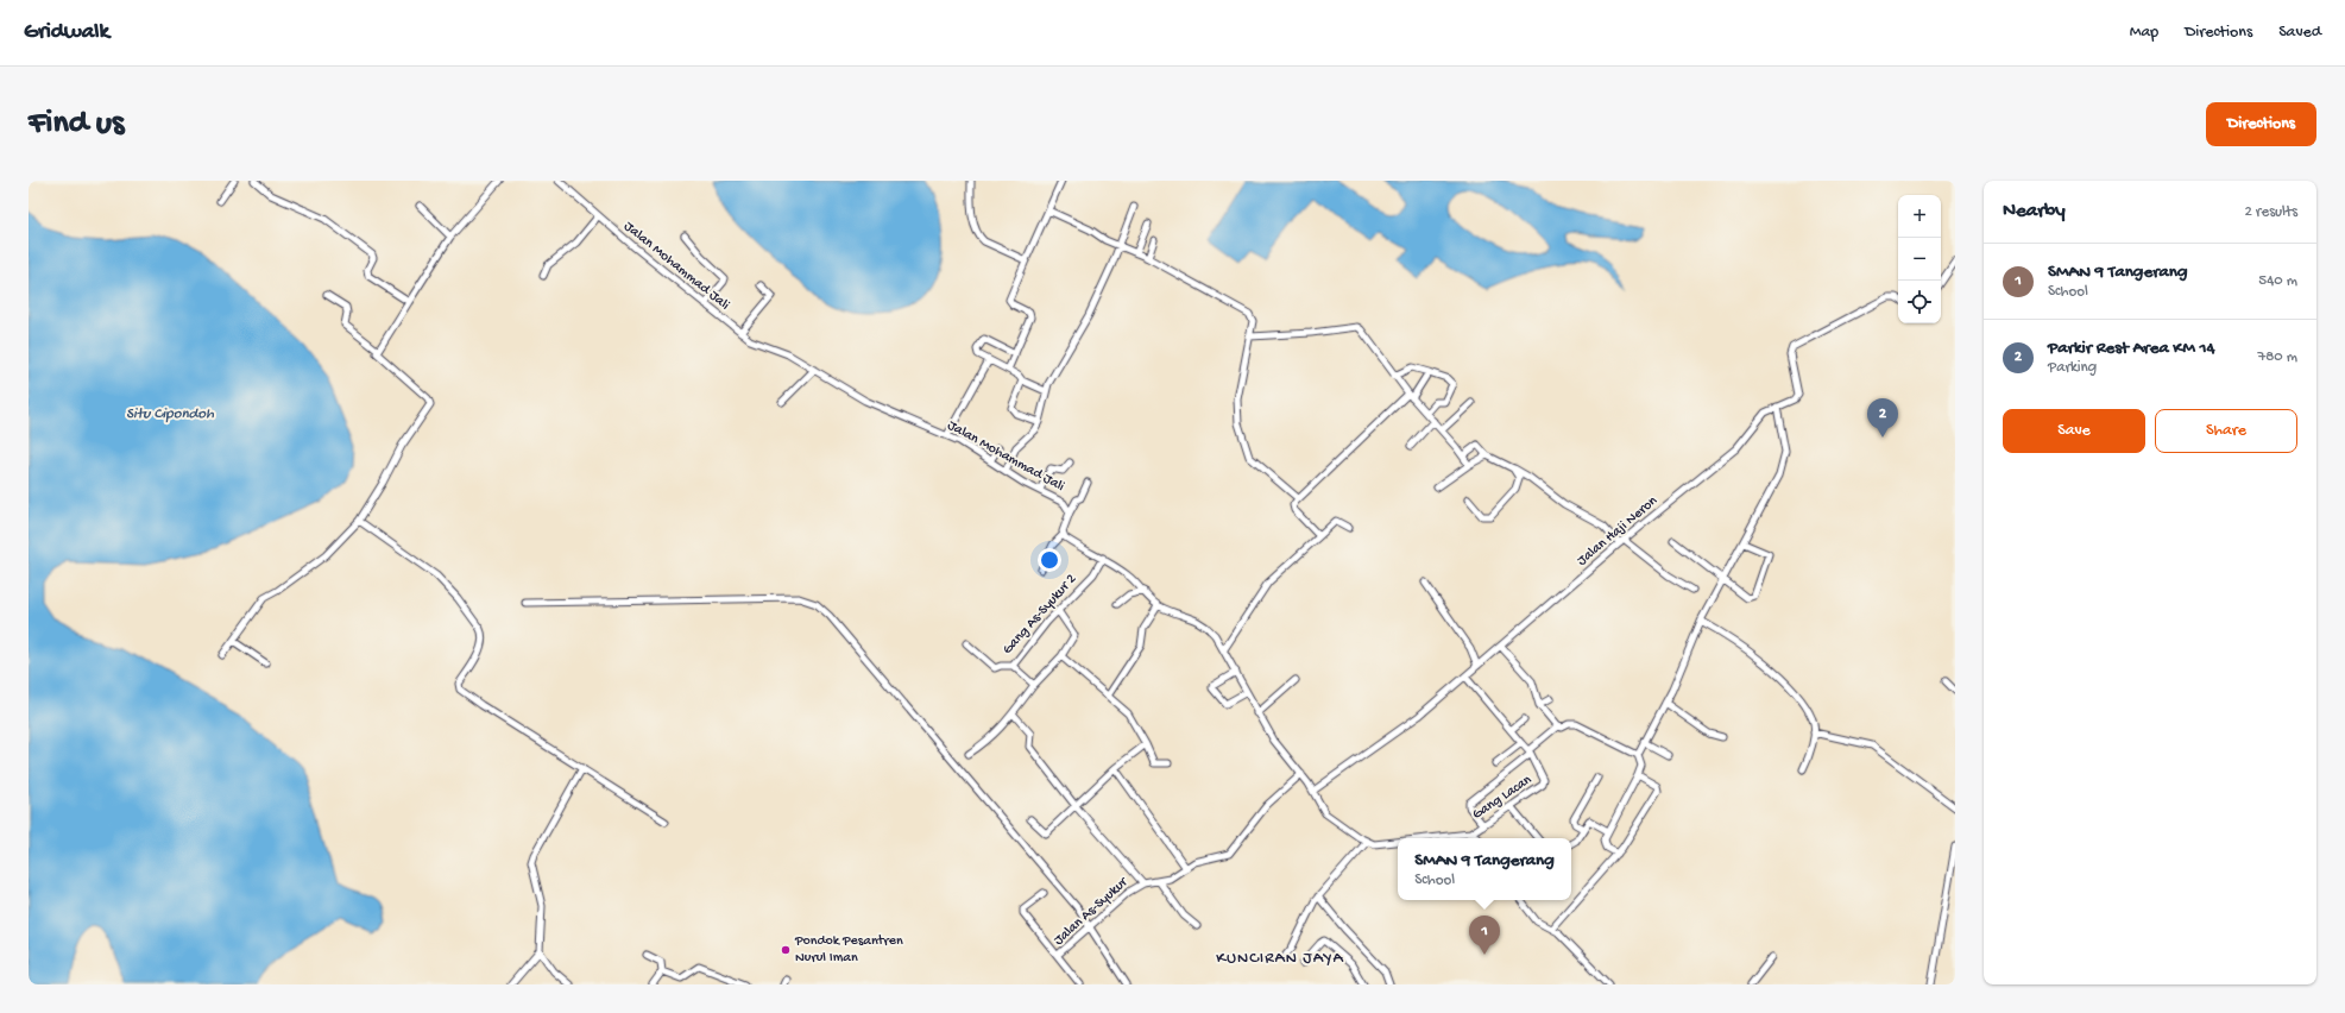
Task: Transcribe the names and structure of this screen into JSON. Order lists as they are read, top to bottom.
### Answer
{
  "streets": {
    "street": [
      "Jalan Mohammad Jali",
      "Jalan Haji Neron",
      "Gang As-Syukur 2",
      "Gang Lacan",
      "Jalan As-Syukur"
    ]
  },
  "districts": ["KUNCIRAN JAYA"],
  "water": ["Situ Cipondoh"],
  "places": ["Pondok Pesantren Nurul Iman"],
  "page": {
    "header": "Gridwalk",
    "nav": ["Map", "Directions", "Saved"],
    "buttons": [
      "Directions",
      ["Save", "Share"]
    ],
    "title": "Find us",
    "heading": ["Nearby", "2 results"],
    "map_buttons": ["+", "−"],
    "list": [
      {
        "mark": "1",
        "name": "SMAN 9 Tangerang",
        "note": "School",
        "value": "540 m"
      },
      {
        "mark": "2",
        "name": "Parkir Rest Area KM 14",
        "note": "Parking",
        "value": "780 m"
      }
    ],
    "pins": ["2", "1"],
    "popup": ["SMAN 9 Tangerang", "School"]
  }
}
